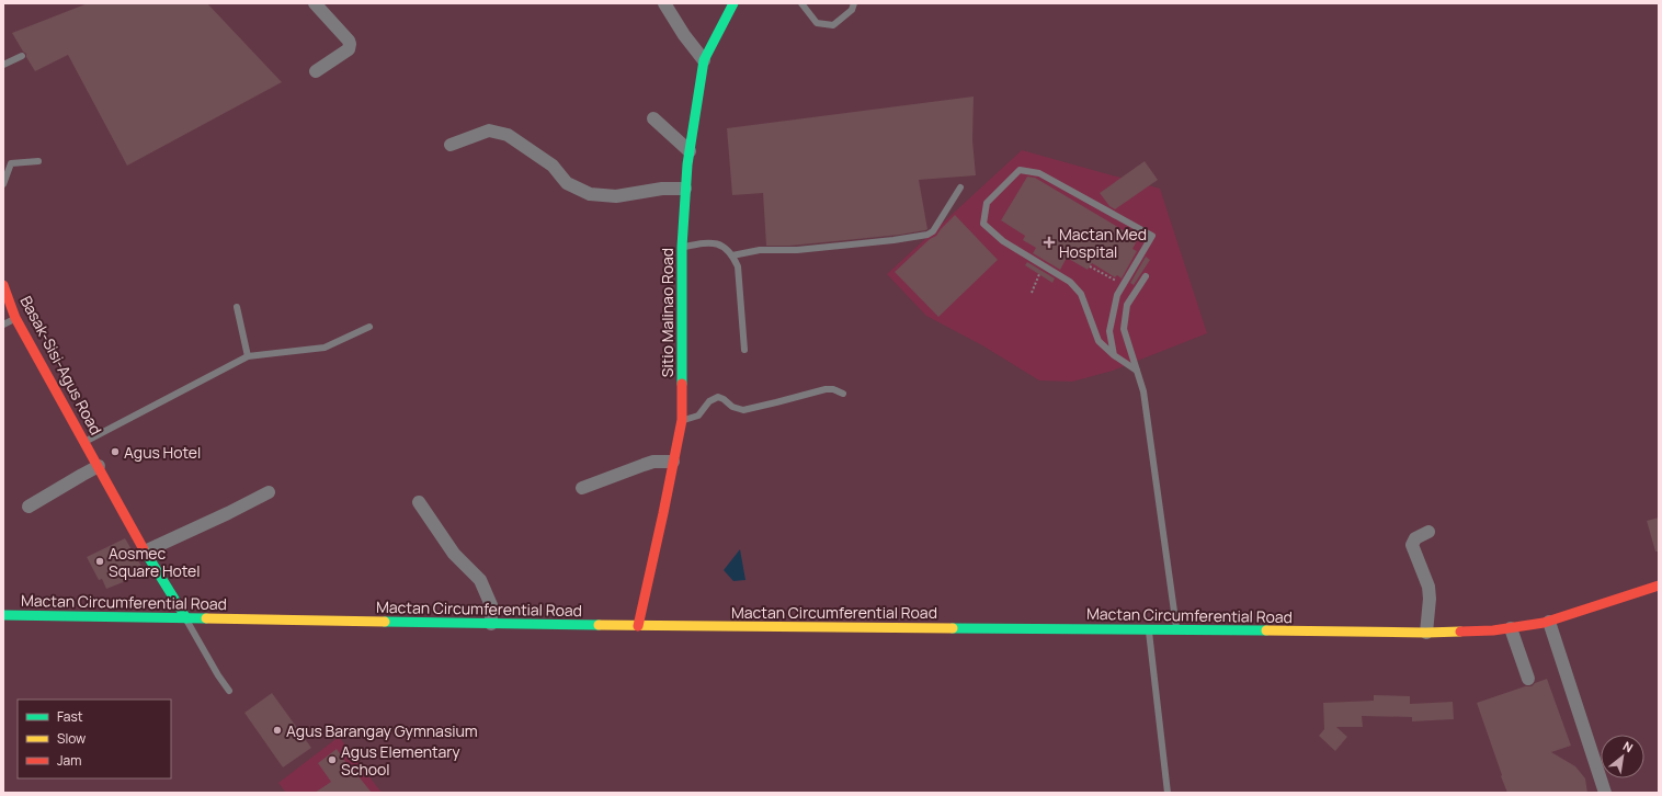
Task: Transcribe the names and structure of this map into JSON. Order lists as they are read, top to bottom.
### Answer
{
  "streets": {
    "main road": ["Sitio Malinao Road", "Basak-Sisi-Agus Road", "Mactan Circumferential Road"]
  },
  "crossings": [
    ["Sitio Malinao Road", "Mactan Circumferential Road"],
    ["Basak-Sisi-Agus Road", "Mactan Circumferential Road"]
  ],
  "places": {
    "health": ["Mactan Med Hospital"],
    "other": [
      "Agus Hotel",
      "Aosmec Square Hotel",
      "Agus Barangay Gymnasium",
      "Agus Elementary School"
    ]
  },
  "legend": ["Fast", "Slow", "Jam"],
  "north": "top right"
}
